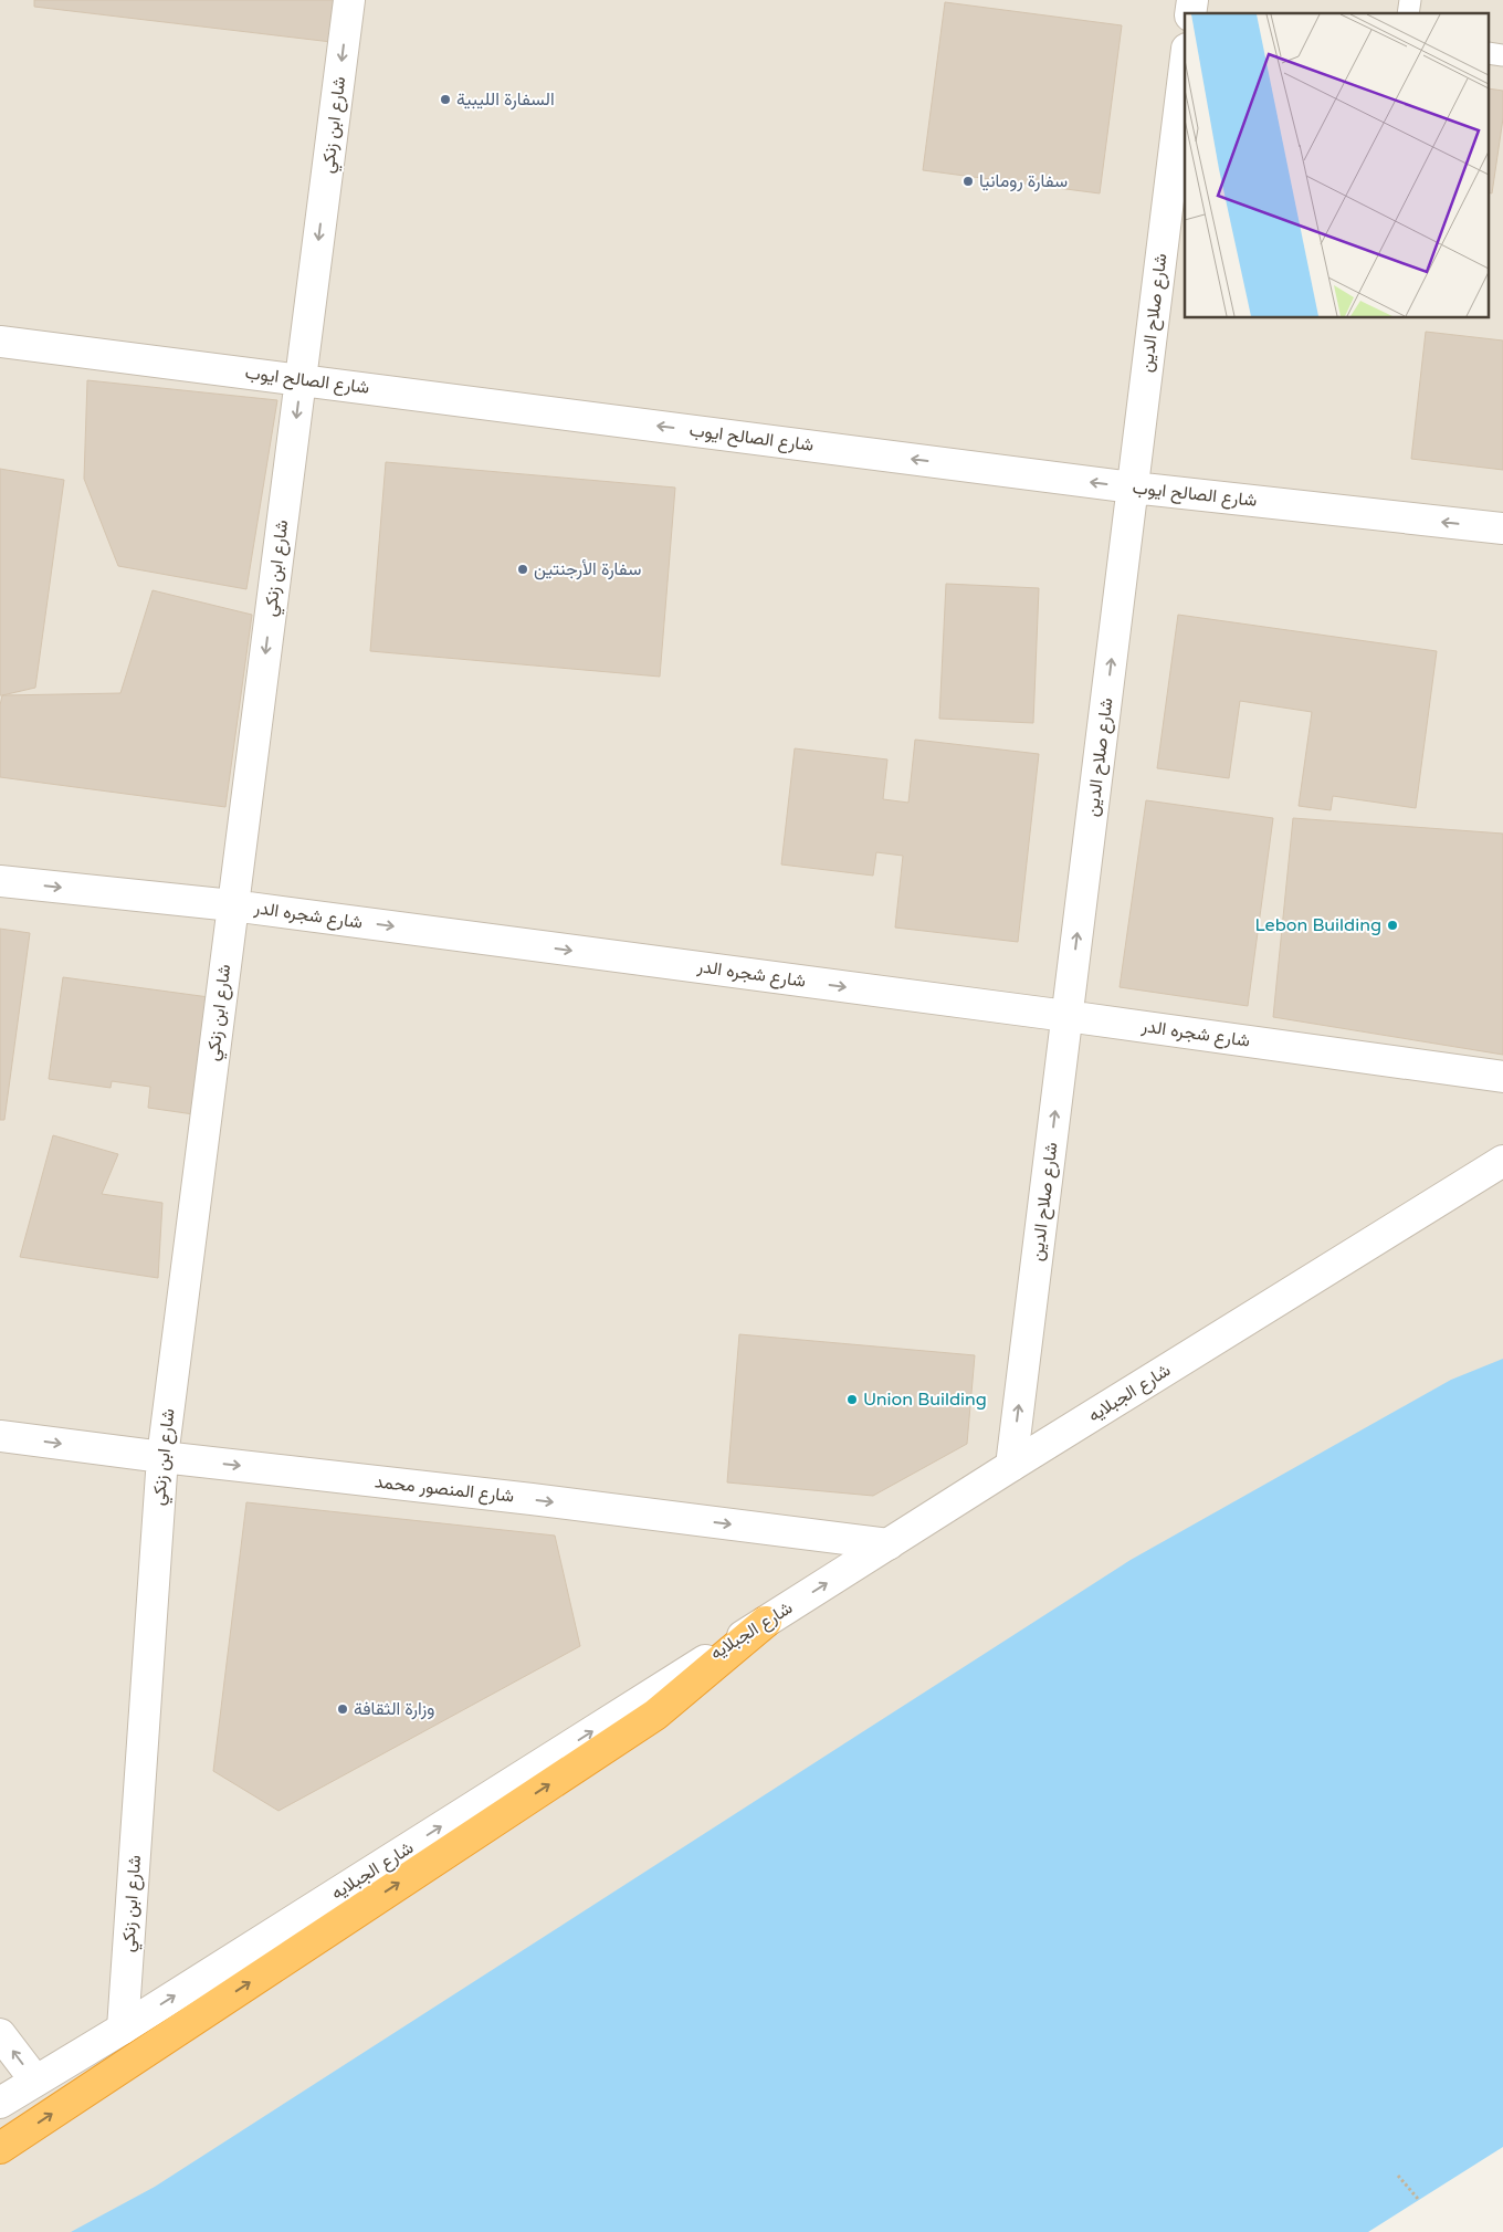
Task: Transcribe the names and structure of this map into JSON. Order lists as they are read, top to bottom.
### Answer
{
  "streets": {
    "street": [
      "شارع ابن زنكي",
      "شارع صلاح الدين",
      "شارع الصالح ايوب",
      "شارع شجره الدر",
      "شارع الجبلايه",
      "شارع المنصور محمد"
    ]
  },
  "crossings": [
    ["شارع ابن زنكي", "شارع الصالح ايوب"],
    ["شارع ابن زنكي", "شارع شجره الدر"],
    ["شارع ابن زنكي", "شارع الجبلايه"],
    ["شارع ابن زنكي", "شارع المنصور محمد"],
    ["شارع صلاح الدين", "شارع الصالح ايوب"],
    ["شارع صلاح الدين", "شارع شجره الدر"],
    ["شارع صلاح الدين", "شارع الجبلايه"],
    ["شارع الجبلايه", "شارع المنصور محمد"]
  ],
  "one_way": [
    "شارع ابن زنكي",
    "شارع صلاح الدين",
    "شارع الصالح ايوب",
    "شارع شجره الدر",
    "شارع الجبلايه",
    "شارع المنصور محمد"
  ],
  "places": [
    "السفارة الليبية",
    "سفارة رومانيا",
    "سفارة الأرجنتين",
    "Lebon Building",
    "Union Building",
    "وزارة الثقافة"
  ]
}
